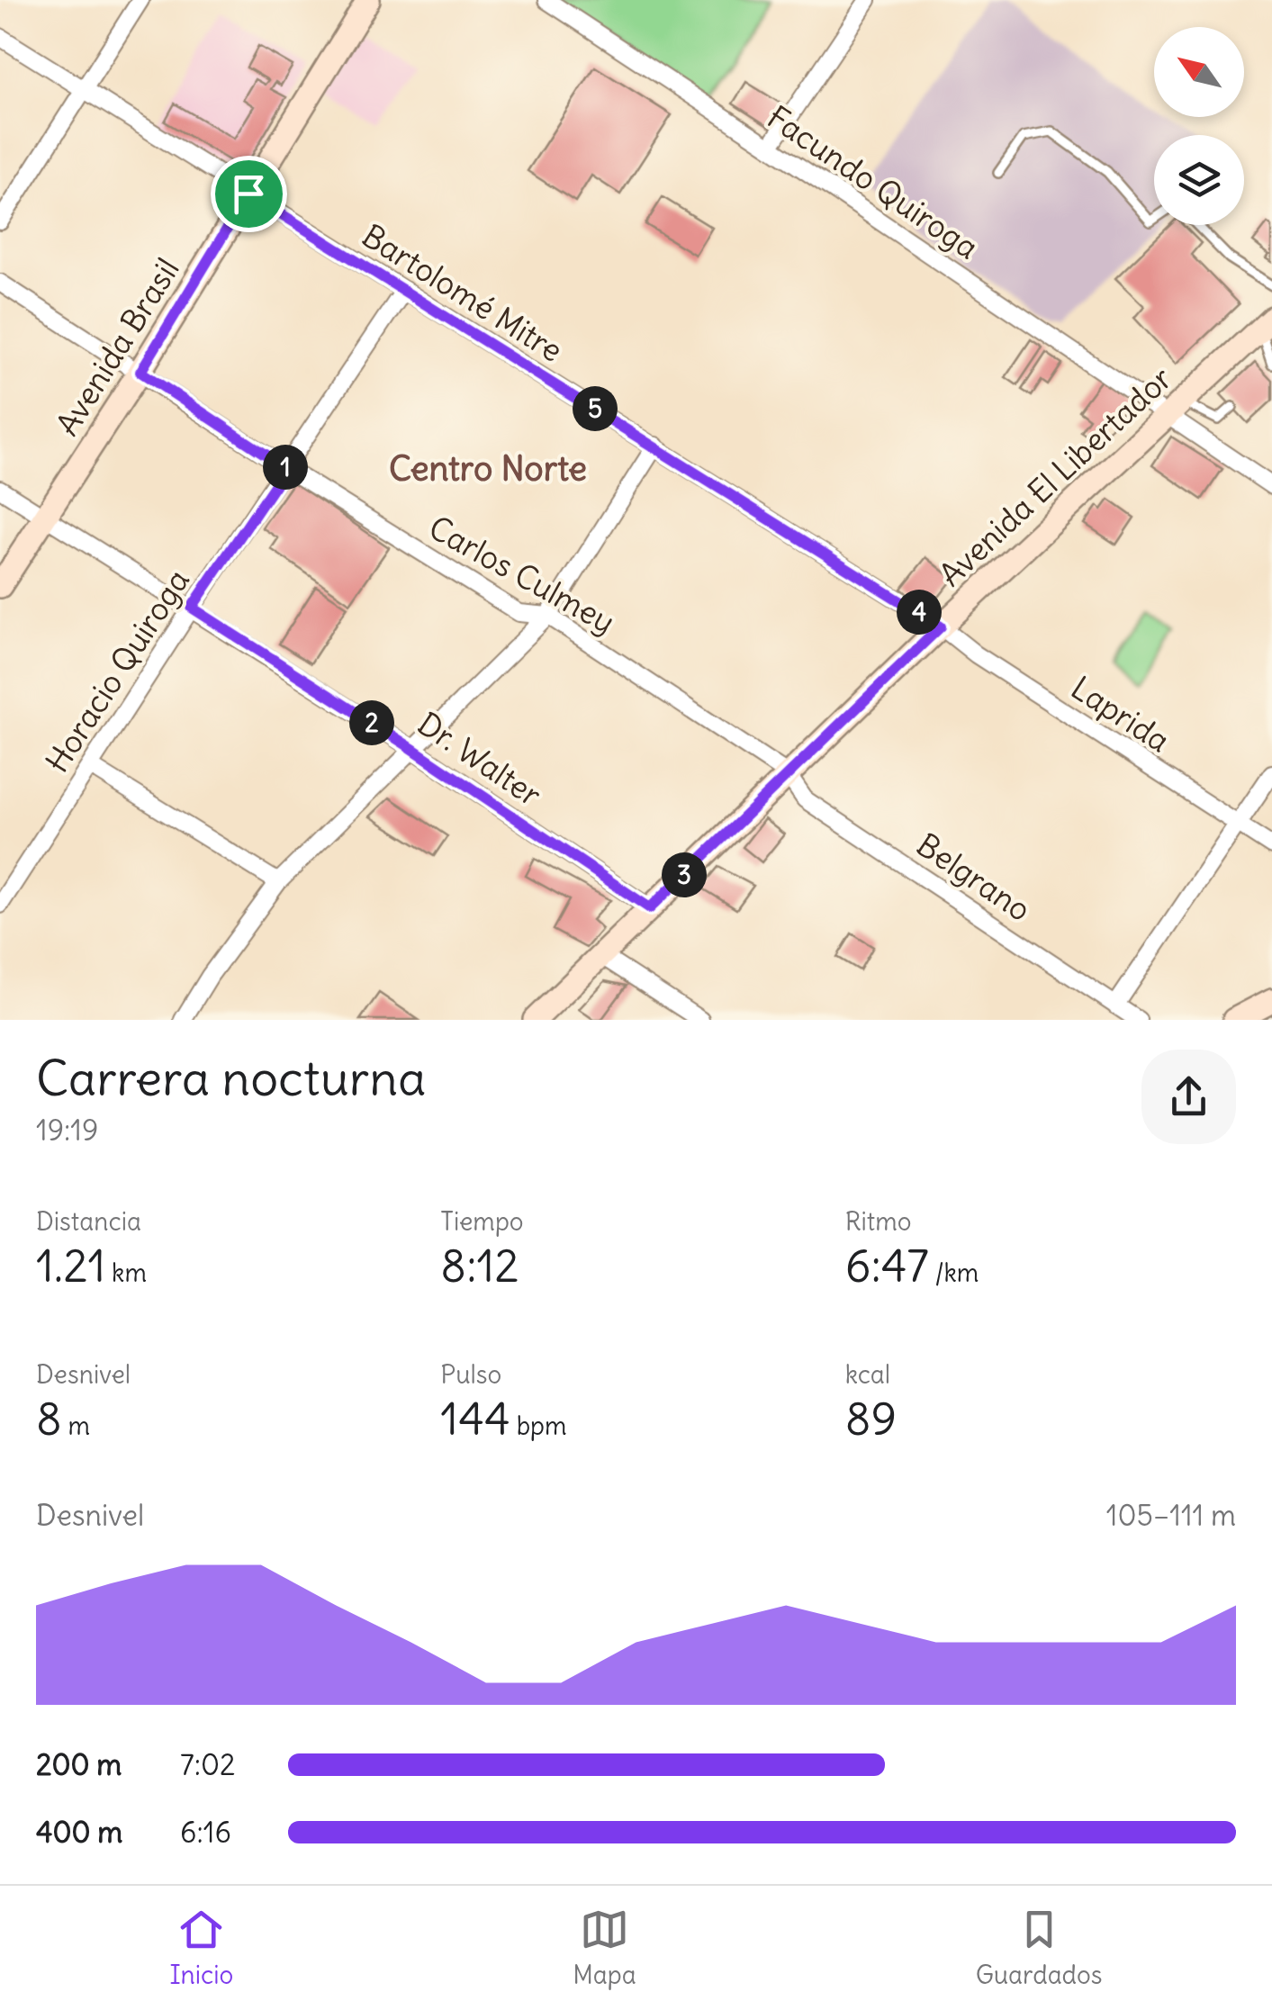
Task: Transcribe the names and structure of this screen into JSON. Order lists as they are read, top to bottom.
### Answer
{
  "streets": {
    "main road": ["Avenida Brasil", "Avenida El Libertador"],
    "street": [
      "Facundo Quiroga",
      "Bartolomé Mitre",
      "Carlos Culmey",
      "Horacio Quiroga",
      "Laprida",
      "Dr. Walter",
      "Belgrano"
    ]
  },
  "crossings": [
    ["Facundo Quiroga", "Avenida El Libertador"],
    ["Bartolomé Mitre", "Avenida Brasil"],
    ["Bartolomé Mitre", "Avenida El Libertador"],
    ["Bartolomé Mitre", "Horacio Quiroga"],
    ["Bartolomé Mitre", "Laprida"],
    ["Avenida Brasil", "Carlos Culmey"],
    ["Avenida Brasil", "Dr. Walter"],
    ["Avenida El Libertador", "Carlos Culmey"],
    ["Avenida El Libertador", "Laprida"],
    ["Avenida El Libertador", "Dr. Walter"],
    ["Avenida El Libertador", "Belgrano"],
    ["Carlos Culmey", "Horacio Quiroga"],
    ["Carlos Culmey", "Belgrano"],
    ["Horacio Quiroga", "Dr. Walter"]
  ],
  "districts": ["Centro Norte"],
  "north": "top left",
  "page": {
    "pins": [
      "5",
      "1",
      "4",
      "2",
      "3"
    ],
    "heading": ["Carrera nocturna", "19:19"],
    "stats": [
      ["Distancia", "1.21 km"],
      ["Tiempo", "8:12"],
      ["Ritmo", "6:47 /km"],
      ["Desnivel", "8 m"],
      ["Pulso", "144 bpm"],
      ["kcal", "89"]
    ],
    "chart": ["Desnivel", "105–111 m"],
    "list": [
      {
        "name": "200 m",
        "note": "7:02"
      },
      {
        "name": "400 m",
        "note": "6:16"
      }
    ],
    "tabs": ["Inicio", "Mapa", "Guardados"]
  }
}
